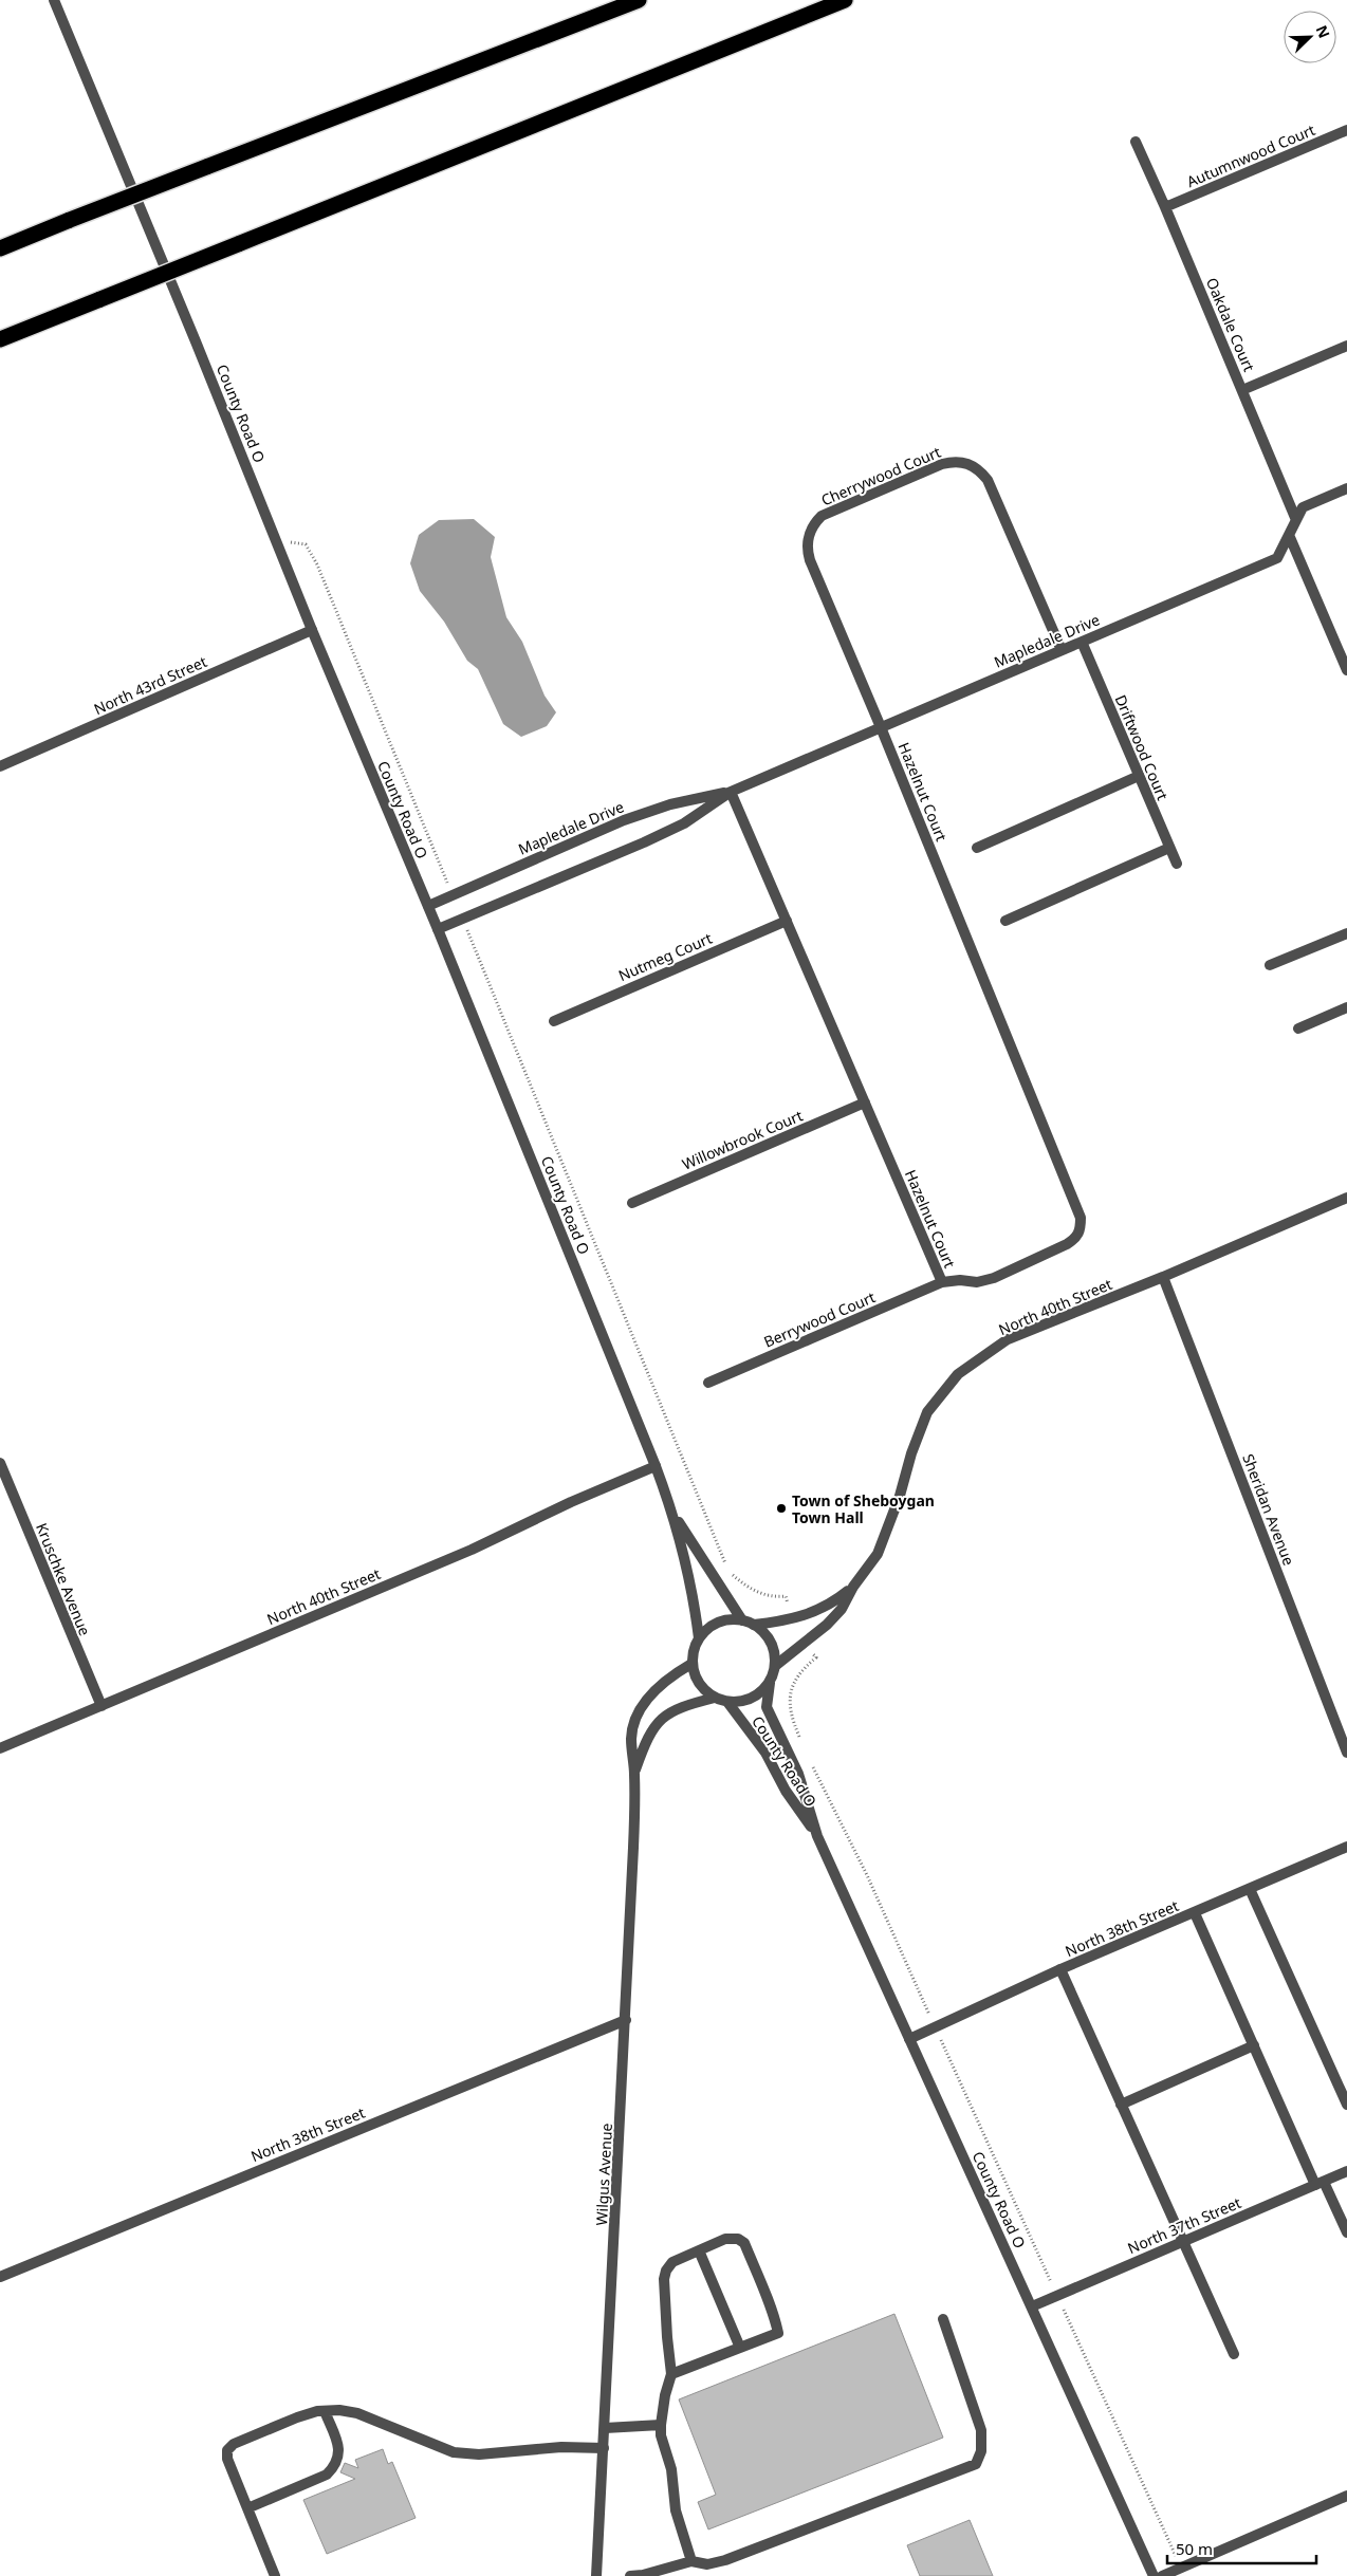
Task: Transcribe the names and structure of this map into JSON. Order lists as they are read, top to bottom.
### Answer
{
  "streets": {
    "street": [
      "Autumnwood Court",
      "Oakdale Court",
      "County Road O",
      "Cherrywood Court",
      "Mapledale Drive",
      "North 43rd Street",
      "Driftwood Court",
      "Hazelnut Court",
      "Nutmeg Court",
      "Willowbrook Court",
      "North 40th Street",
      "Berrywood Court",
      "Sheridan Avenue",
      "Kruschke Avenue",
      "North 38th Street",
      "Wilgus Avenue",
      "North 37th Street"
    ]
  },
  "crossings": [
    ["Autumnwood Court", "Oakdale Court"],
    ["Oakdale Court", "Mapledale Drive"],
    ["County Road O", "Mapledale Drive"],
    ["County Road O", "North 43rd Street"],
    ["County Road O", "North 40th Street"],
    ["County Road O", "North 38th Street"],
    ["County Road O", "Wilgus Avenue"],
    ["County Road O", "North 37th Street"],
    ["Cherrywood Court", "Mapledale Drive"],
    ["Cherrywood Court", "Hazelnut Court"],
    ["Mapledale Drive", "Driftwood Court"],
    ["Mapledale Drive", "Hazelnut Court"],
    ["Hazelnut Court", "Nutmeg Court"],
    ["Hazelnut Court", "Willowbrook Court"],
    ["Hazelnut Court", "Berrywood Court"],
    ["North 40th Street", "Sheridan Avenue"],
    ["North 40th Street", "Kruschke Avenue"],
    ["North 40th Street", "Wilgus Avenue"],
    ["North 38th Street", "Wilgus Avenue"]
  ],
  "places": ["Town of Sheboygan Town Hall"],
  "scale_bar": "50 m",
  "north": "top right"
}
